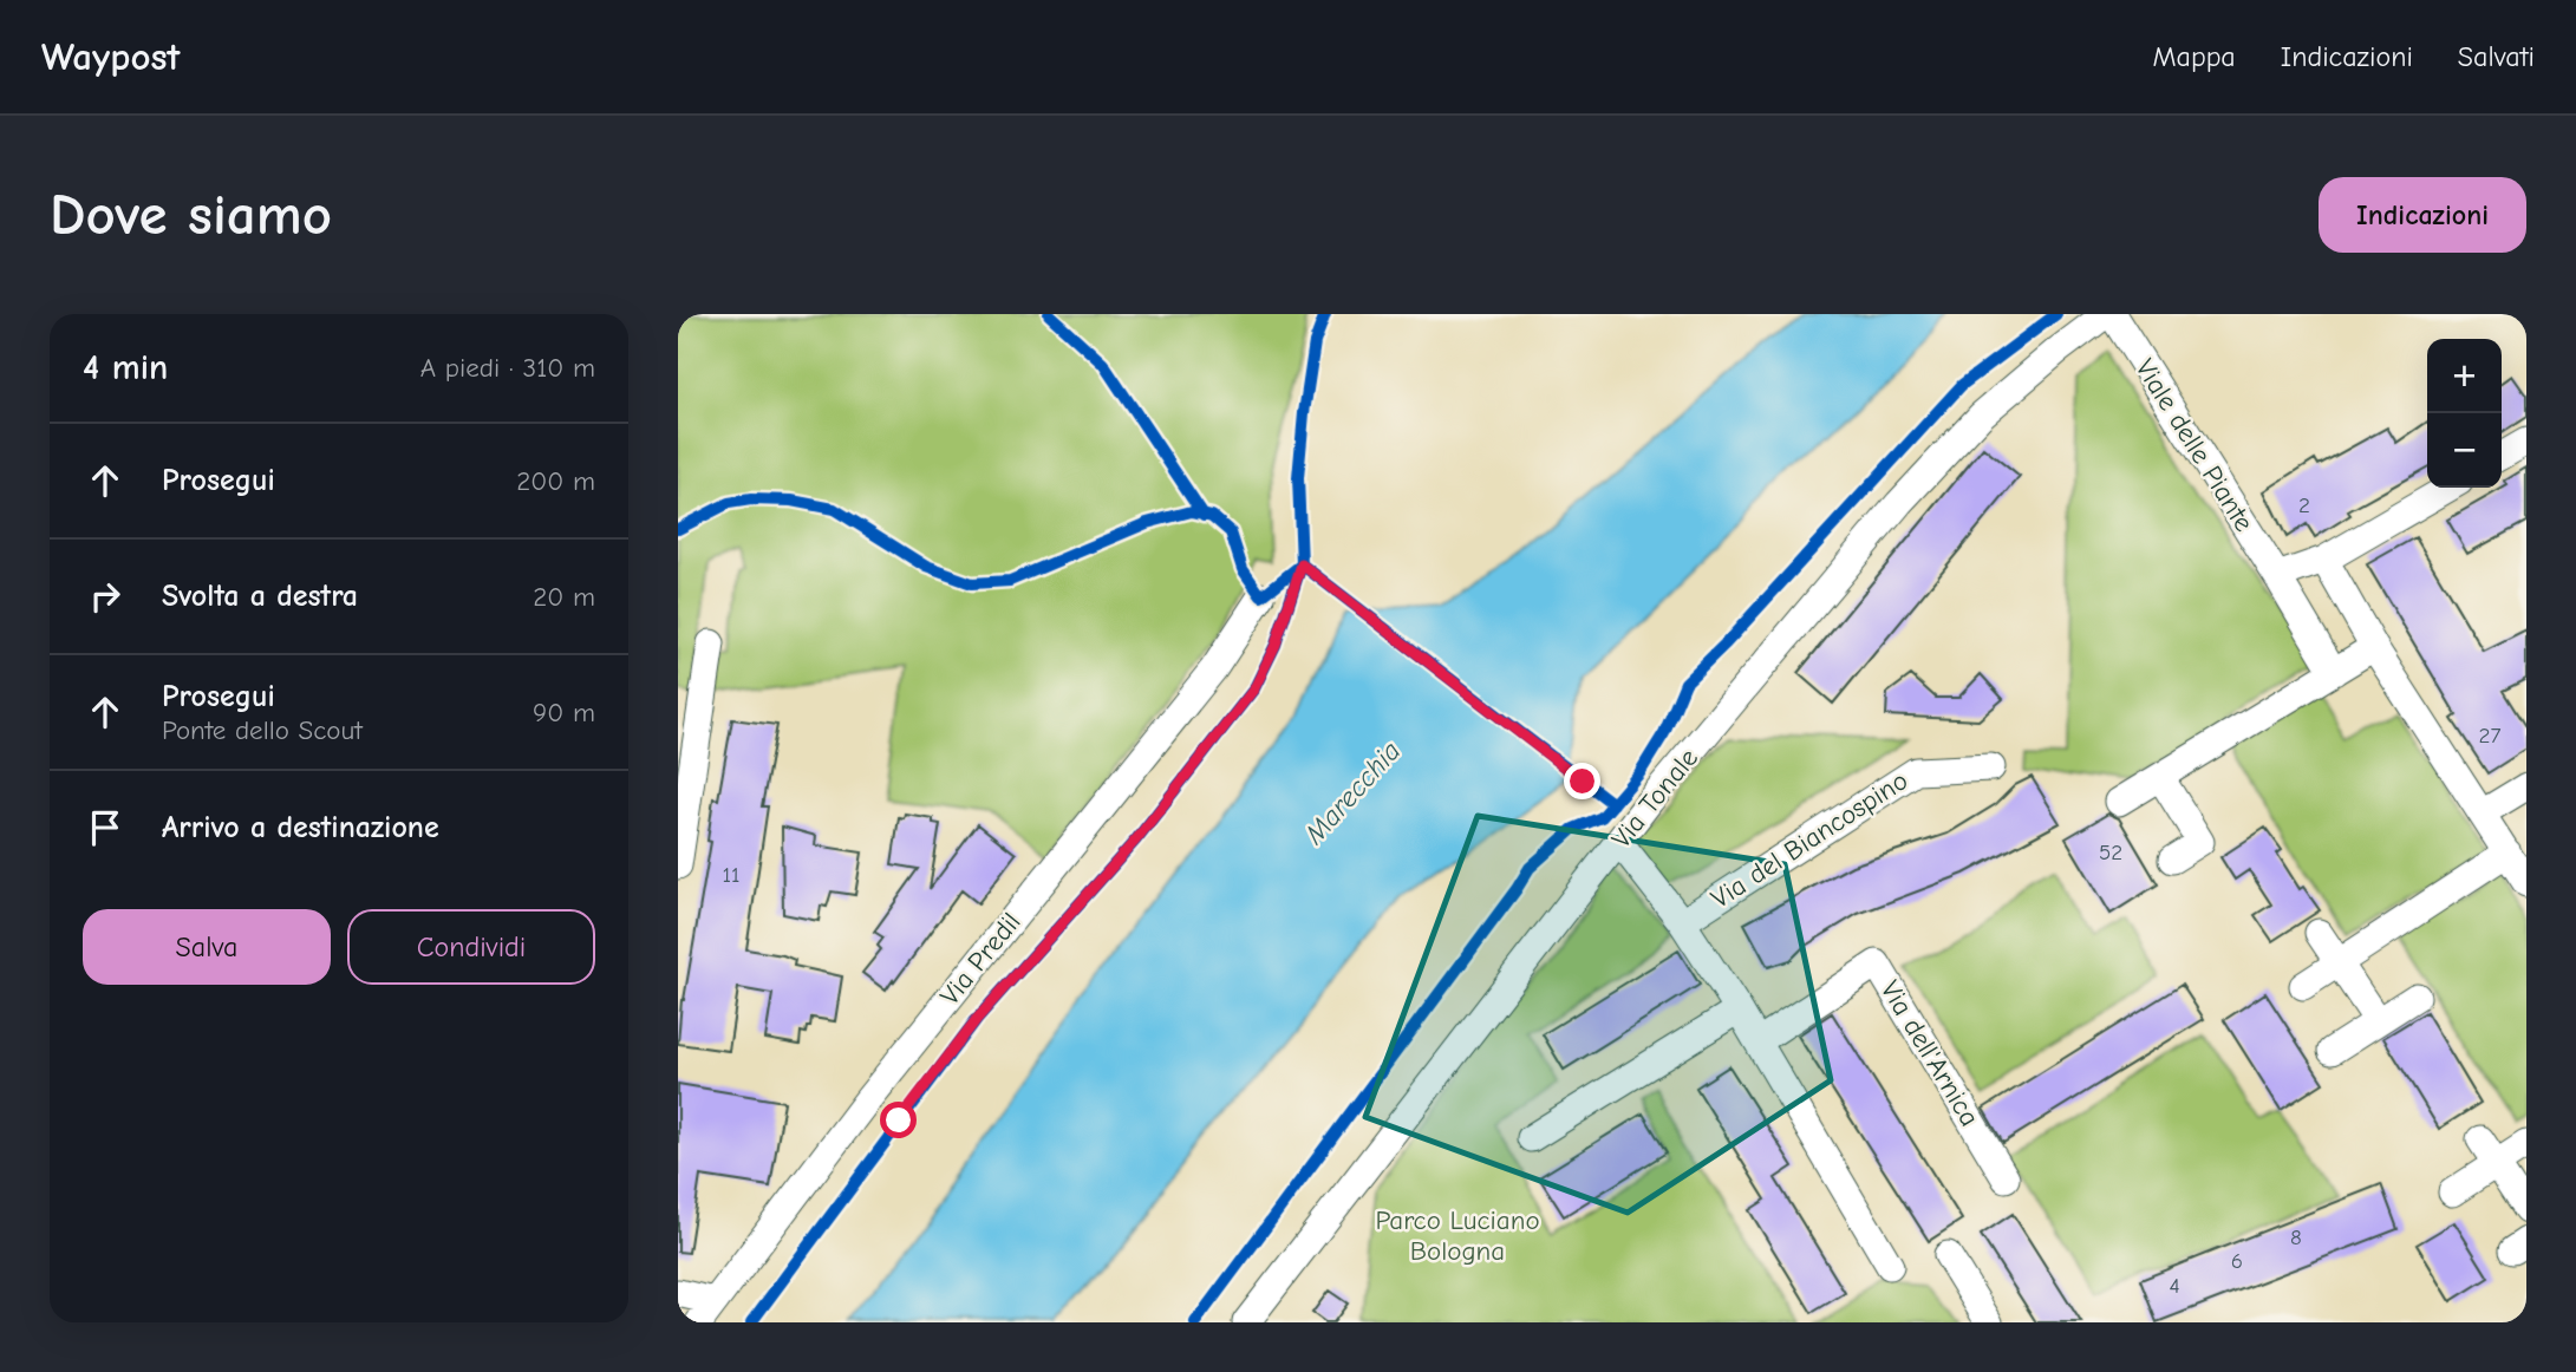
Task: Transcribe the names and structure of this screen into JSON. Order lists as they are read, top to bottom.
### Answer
{
  "streets": {
    "street": [
      "Viale delle Piante",
      "Via Tonale",
      "Via del Biancospino",
      "Via Predil",
      "Via dell'Arnica"
    ]
  },
  "crossings": [
    ["Viale delle Piante", "Via Tonale"],
    ["Via Tonale", "Via del Biancospino"],
    ["Via del Biancospino", "Via dell'Arnica"]
  ],
  "water": ["Marecchia"],
  "parks": ["Parco Luciano Bologna"],
  "house_numbers": [
    "2",
    "27",
    "52",
    "11",
    "8",
    "6",
    "4"
  ],
  "page": {
    "header": "Waypost",
    "nav": ["Mappa", "Indicazioni", "Salvati"],
    "buttons": [
      "Indicazioni",
      ["Salva", "Condividi"]
    ],
    "title": "Dove siamo",
    "heading": ["4 min", "A piedi · 310 m"],
    "map_buttons": ["+", "−"],
    "list": [
      ["Prosegui", "200 m"],
      ["Svolta a destra", "20 m"],
      ["Prosegui", "Ponte dello Scout", "90 m"],
      "Arrivo a destinazione"
    ]
  }
}
